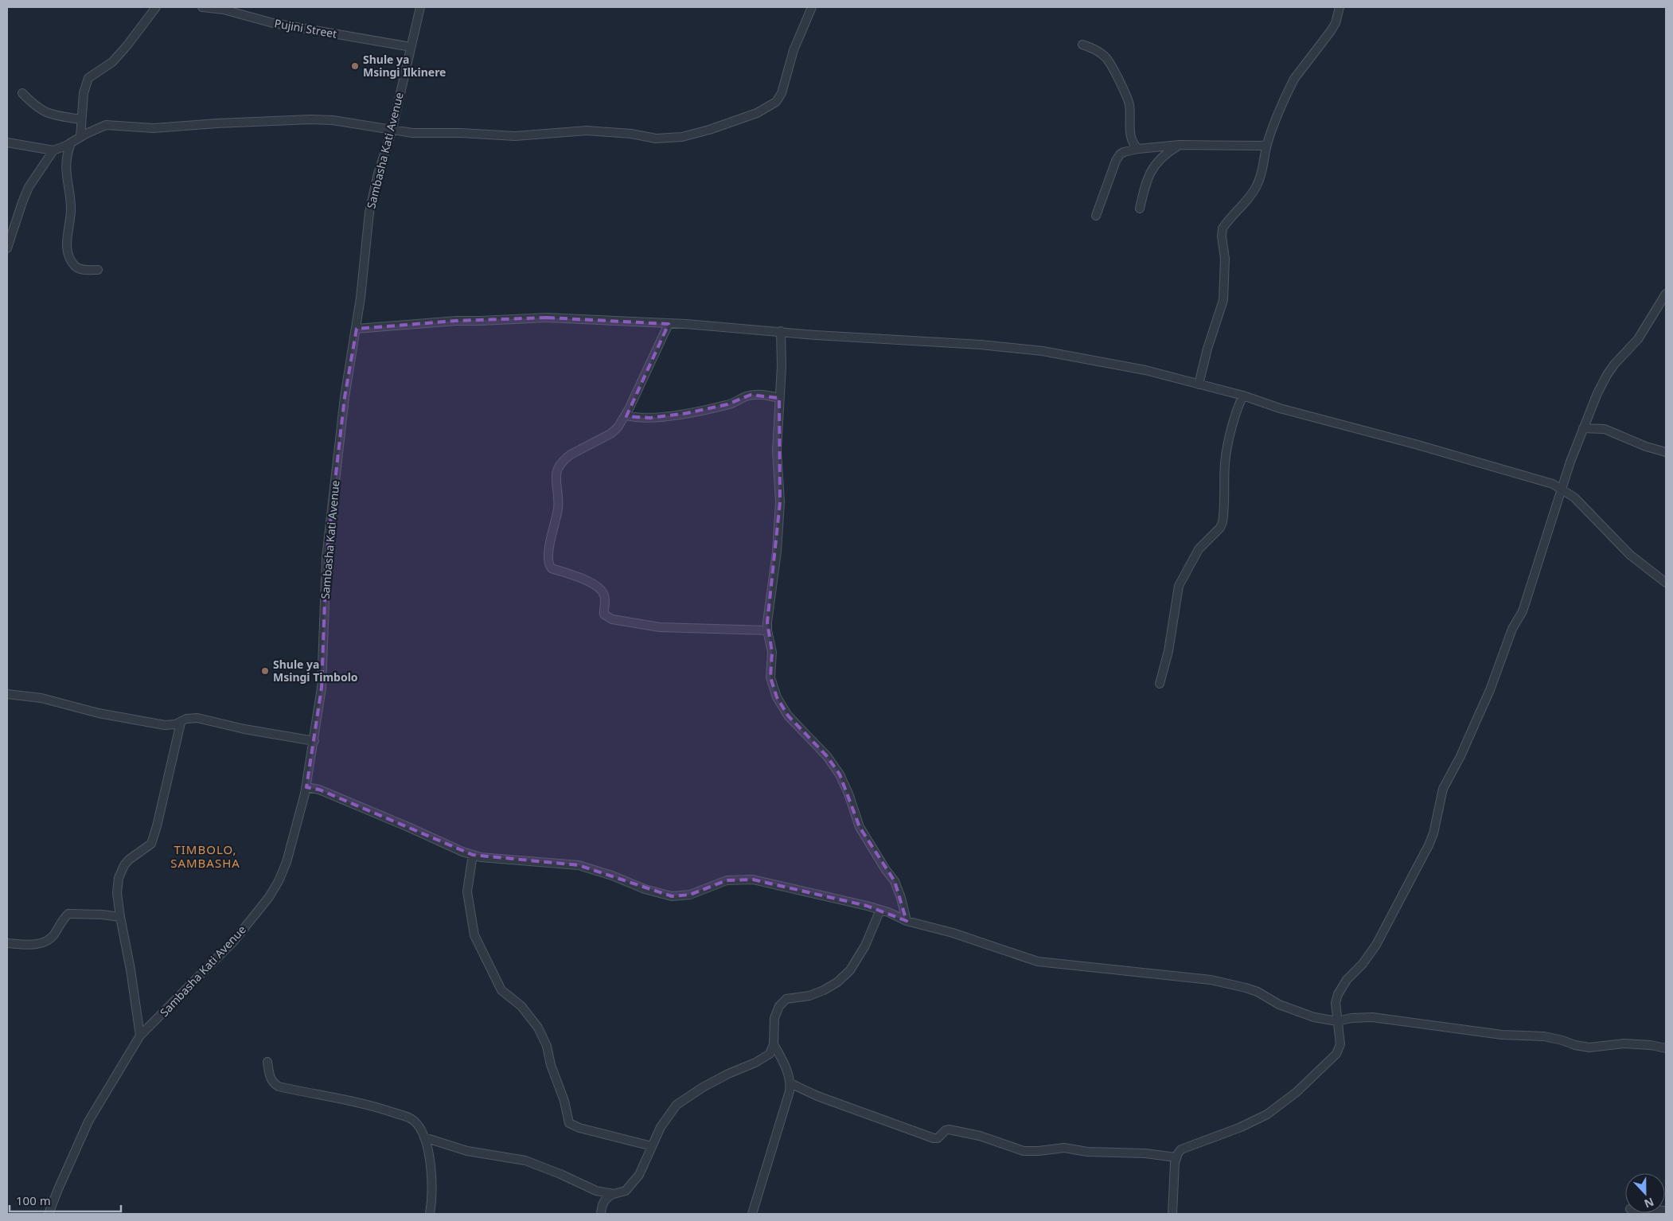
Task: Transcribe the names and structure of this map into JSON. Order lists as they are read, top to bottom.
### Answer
{
  "streets": {
    "street": ["Pujini Street", "Sambasha Kati Avenue"]
  },
  "crossings": [
    ["Pujini Street", "Sambasha Kati Avenue"]
  ],
  "districts": ["TIMBOLO, SAMBASHA"],
  "places": ["Shule ya Msingi Ilkinere", "Shule ya Msingi Timbolo"],
  "scale_bar": "100 m",
  "north": "bottom"
}
